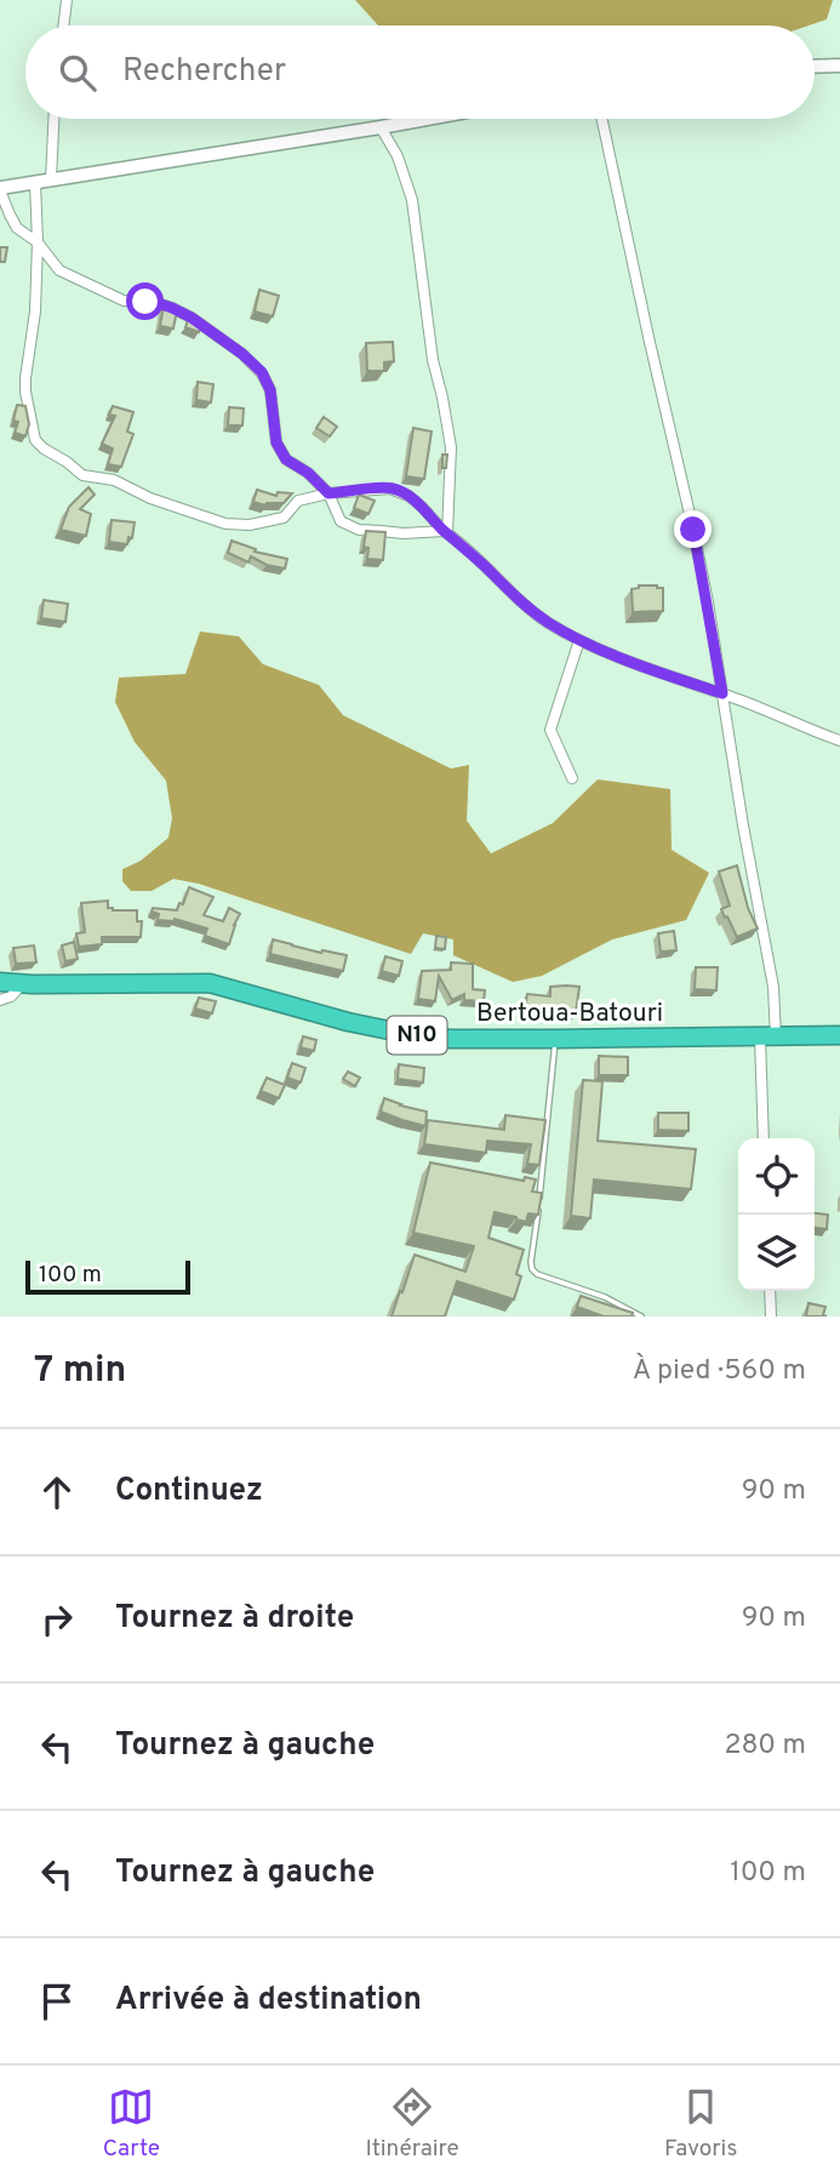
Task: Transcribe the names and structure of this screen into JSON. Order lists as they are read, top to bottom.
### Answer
{
  "streets": {
    "highway": ["Bertoua-Batouri", "N10"]
  },
  "scale_bar": "100 m",
  "page": {
    "search": "Rechercher",
    "scale": "100 m",
    "heading": ["7 min", "À pied · 560 m"],
    "list": [
      ["Continuez", "90 m"],
      ["Tournez à droite", "90 m"],
      ["Tournez à gauche", "280 m"],
      ["Tournez à gauche", "100 m"],
      "Arrivée à destination"
    ],
    "nav": ["Carte", "Itinéraire", "Favoris"]
  }
}
